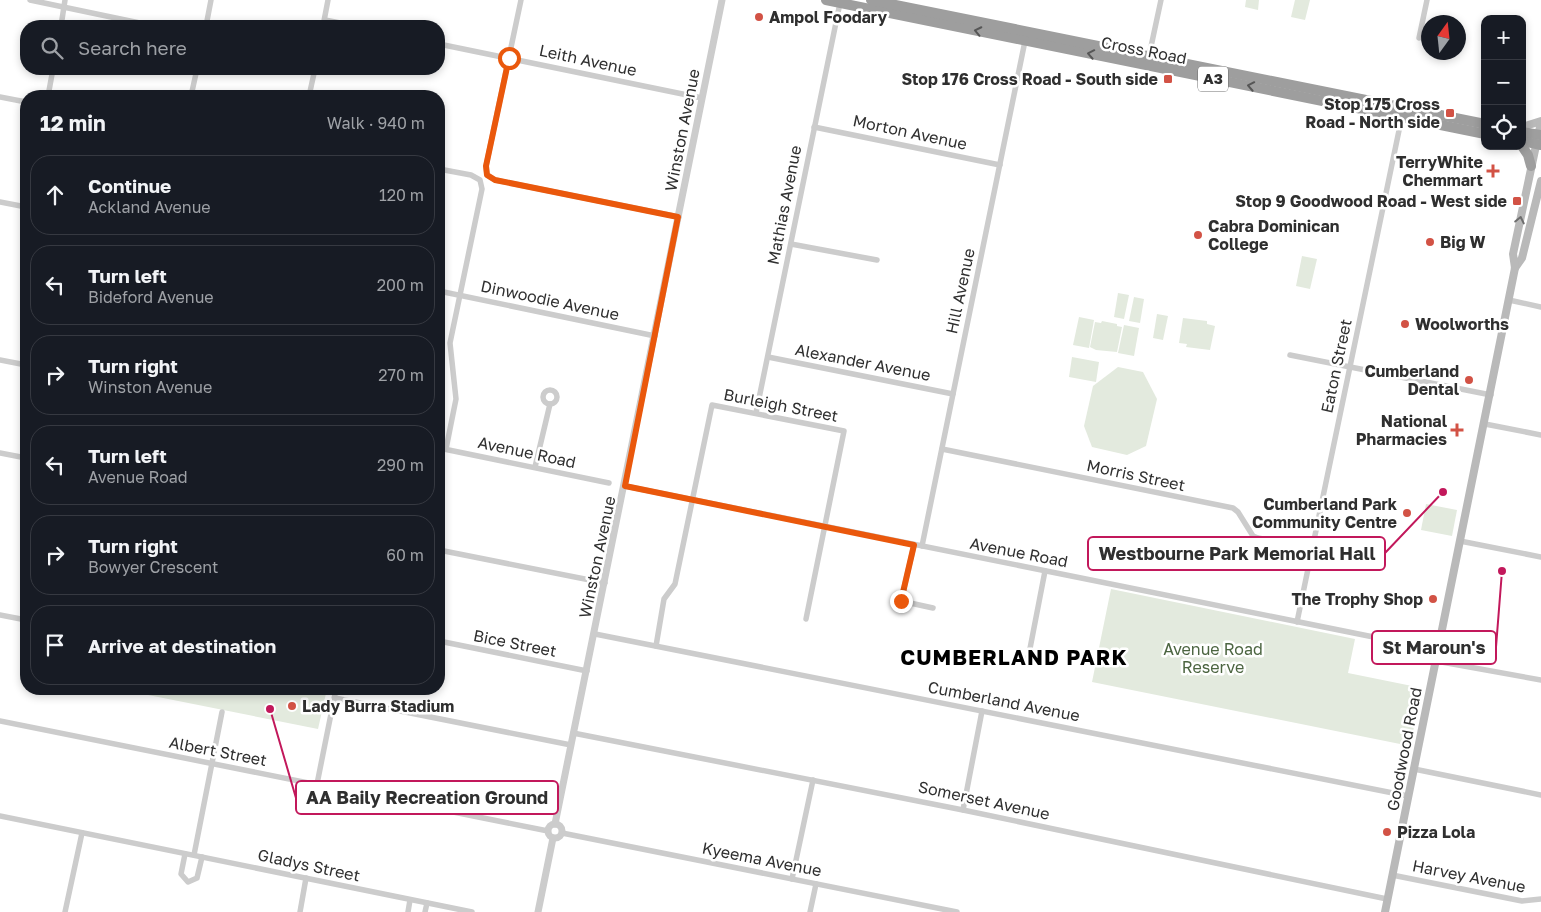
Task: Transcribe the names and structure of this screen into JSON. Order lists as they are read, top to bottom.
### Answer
{
  "streets": {
    "highway": ["Cross Road", "A3"],
    "main road": ["Goodwood Road"],
    "street": [
      "Leith Avenue",
      "Winston Avenue",
      "Morton Avenue",
      "Mathias Avenue",
      "Hill Avenue",
      "Dinwoodie Avenue",
      "Alexander Avenue",
      "Eaton Street",
      "Burleigh Street",
      "Avenue Road",
      "Morris Street",
      "Bice Street",
      "Cumberland Avenue",
      "Albert Street",
      "Somerset Avenue",
      "Kyeema Avenue",
      "Gladys Street",
      "Harvey Avenue"
    ]
  },
  "crossings": [
    ["Cross Road", "Mathias Avenue"],
    ["Cross Road", "Hill Avenue"],
    ["Cross Road", "Eaton Street"],
    ["Leith Avenue", "Winston Avenue"],
    ["Winston Avenue", "Dinwoodie Avenue"],
    ["Winston Avenue", "Avenue Road"],
    ["Winston Avenue", "Bice Street"],
    ["Winston Avenue", "Cumberland Avenue"],
    ["Winston Avenue", "Albert Street"],
    ["Winston Avenue", "Somerset Avenue"],
    ["Winston Avenue", "Kyeema Avenue"],
    ["Morton Avenue", "Mathias Avenue"],
    ["Morton Avenue", "Hill Avenue"],
    ["Mathias Avenue", "Alexander Avenue"],
    ["Mathias Avenue", "Burleigh Street"],
    ["Hill Avenue", "Alexander Avenue"],
    ["Hill Avenue", "Avenue Road"],
    ["Hill Avenue", "Morris Street"],
    ["Eaton Street", "Avenue Road"],
    ["Eaton Street", "Morris Street"],
    ["Burleigh Street", "Avenue Road"],
    ["Avenue Road", "Goodwood Road"],
    ["Cumberland Avenue", "Goodwood Road"],
    ["Goodwood Road", "Somerset Avenue"],
    ["Goodwood Road", "Harvey Avenue"],
    ["Albert Street", "Kyeema Avenue"]
  ],
  "districts": ["CUMBERLAND PARK"],
  "parks": ["Avenue Road Reserve"],
  "places": {
    "other": [
      "Ampol Foodary",
      "Cabra Dominican College",
      "Big W",
      "Woolworths",
      "Cumberland Dental",
      "Westbourne Park Memorial Hall",
      "Cumberland Park Community Centre",
      "St Maroun's",
      "The Trophy Shop",
      "Lady Burra Stadium",
      "AA Baily Recreation Ground",
      "Pizza Lola"
    ],
    "transit": ["Stop 176 Cross Road - South side", "Stop 175 Cross Road - North side", "Stop 9 Goodwood Road - West side"],
    "health": ["TerryWhite Chemmart", "National Pharmacies"]
  },
  "north": "top",
  "page": {
    "map_buttons": ["+", "−"],
    "search": "Search here",
    "heading": ["12 min", "Walk · 940 m"],
    "list": [
      ["Continue", "Ackland Avenue", "120 m"],
      ["Turn left", "Bideford Avenue", "200 m"],
      ["Turn right", "Winston Avenue", "270 m"],
      ["Turn left", "Avenue Road", "290 m"],
      ["Turn right", "Bowyer Crescent", "60 m"],
      "Arrive at destination"
    ]
  }
}
